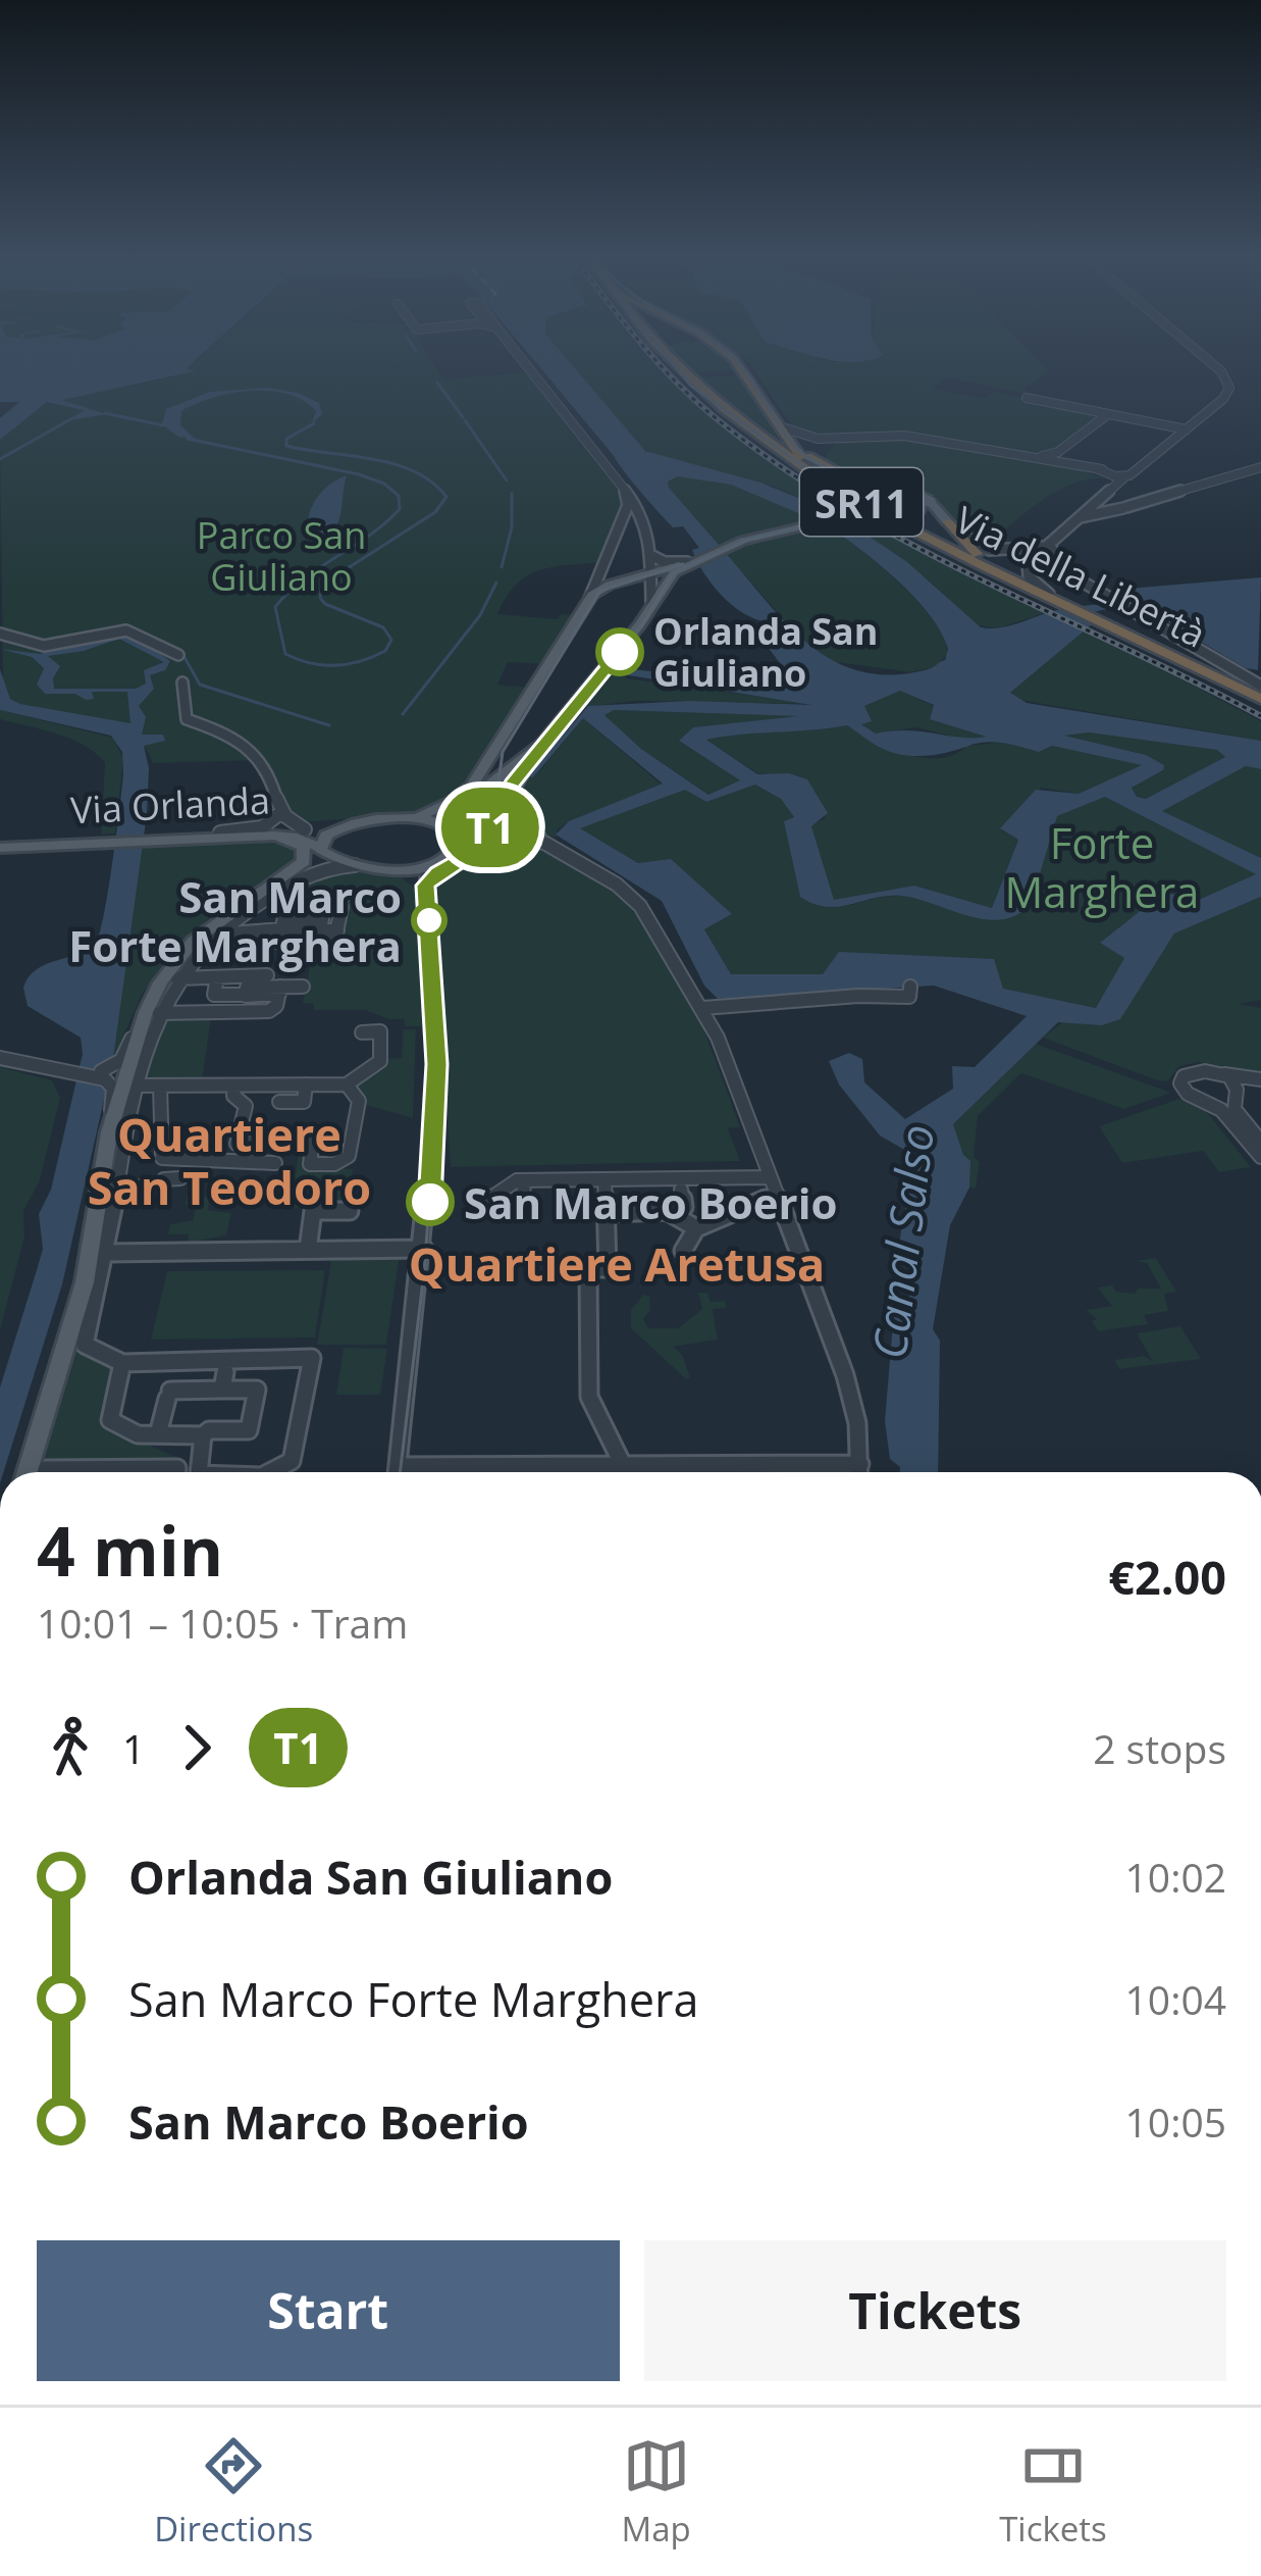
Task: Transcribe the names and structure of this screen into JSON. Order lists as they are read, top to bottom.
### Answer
{
  "streets": {
    "highway": ["SR11", "Via della Libertà"],
    "main road": ["Via Orlanda"]
  },
  "crossings": [
    ["SR11", "Via della Libertà"]
  ],
  "districts": ["Quartiere San Teodoro", "Quartiere Aretusa"],
  "water": ["Canal Salso"],
  "parks": ["Parco San Giuliano", "Forte Marghera"],
  "places": ["Orlanda San Giuliano", "San Marco Forte Marghera", "San Marco Boerio"],
  "lines": ["tram line T1"],
  "page": {
    "on_map": "T1",
    "heading": ["4 min", "10:01 – 10:05 · Tram", "€2.00"],
    "legs": ["1", "T1", "2 stops"],
    "list": [
      {
        "name": "Orlanda San Giuliano",
        "value": "10:02"
      },
      {
        "name": "San Marco Forte Marghera",
        "value": "10:04"
      },
      {
        "name": "San Marco Boerio",
        "value": "10:05"
      }
    ],
    "buttons": ["Start", "Tickets"],
    "tabs": ["Directions", "Map", "Tickets"]
  }
}
